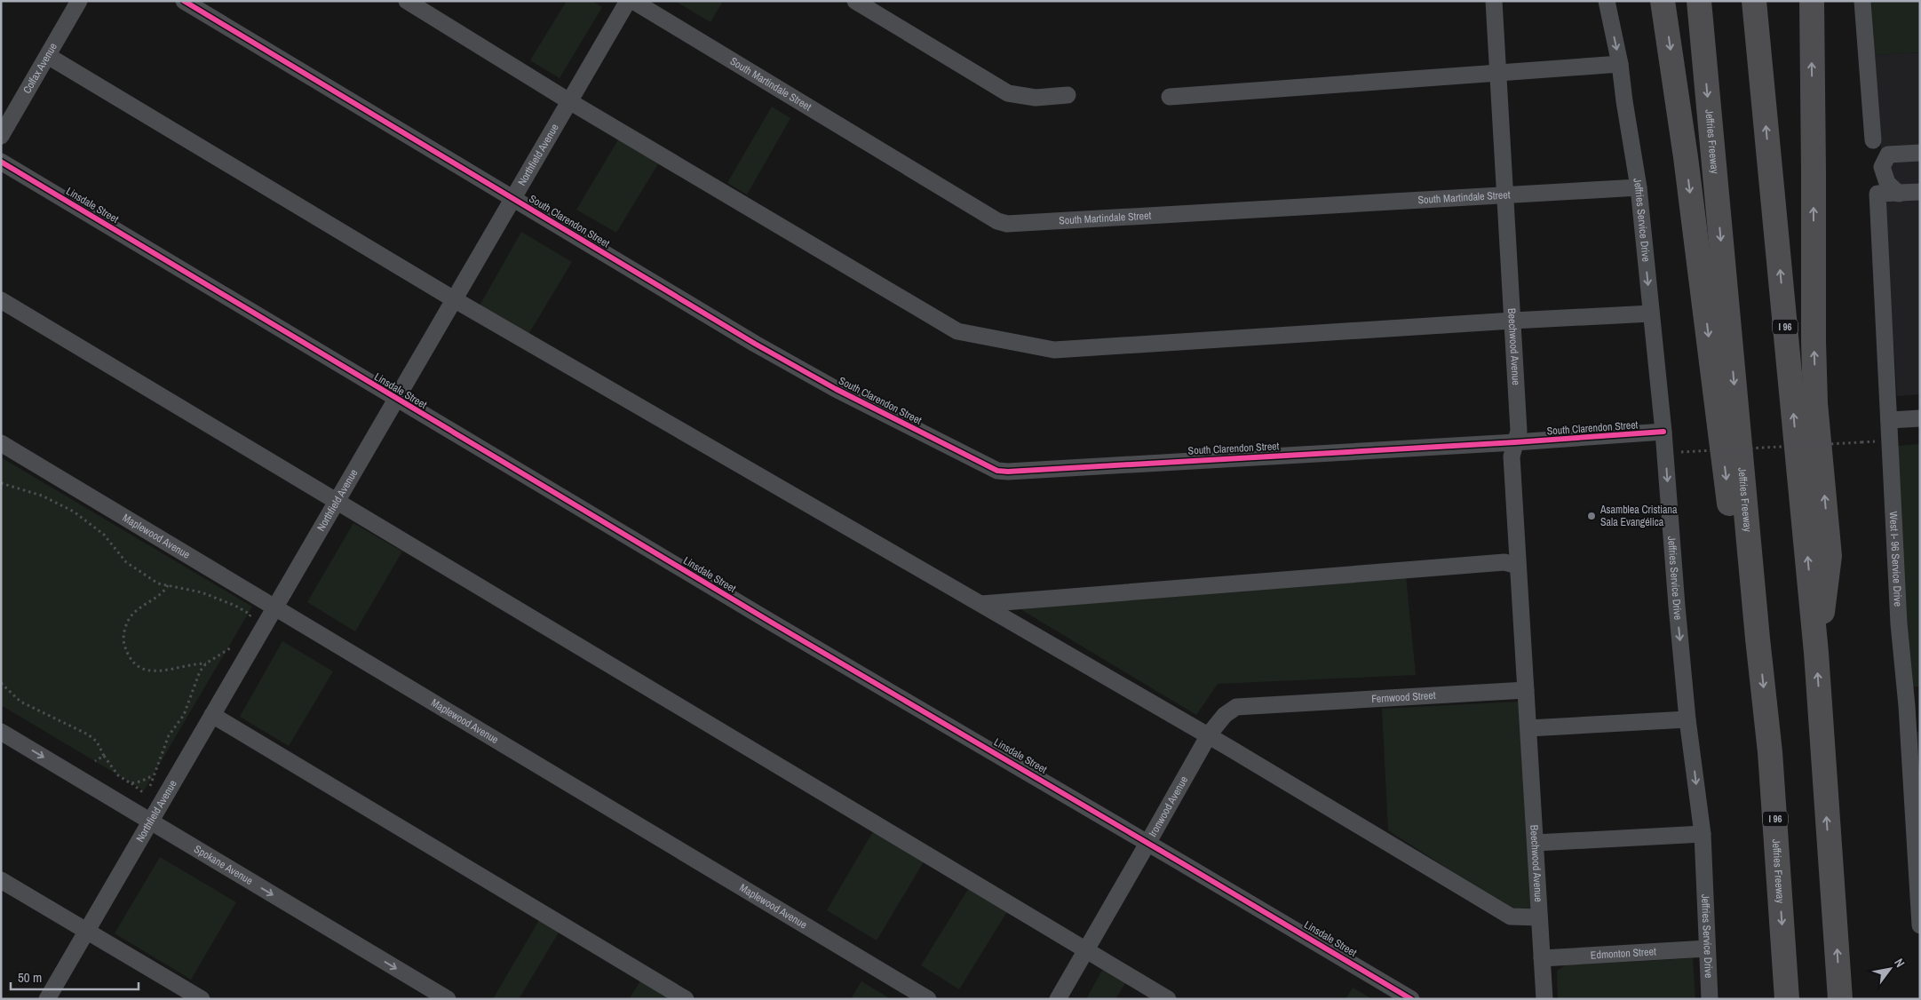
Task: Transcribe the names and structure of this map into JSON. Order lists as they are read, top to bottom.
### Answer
{
  "streets": {
    "highway": ["Jeffries Freeway", "I 96"],
    "street": [
      "Colfax Avenue",
      "South Martindale Street",
      "Northfield Avenue",
      "Linsdale Street",
      "Jeffries Service Drive",
      "South Clarendon Street",
      "Beechwood Avenue",
      "Maplewood Avenue",
      "West I- 96 Service Drive",
      "Fernwood Street",
      "Ironwood Avenue",
      "Spokane Avenue",
      "Edmonton Street"
    ]
  },
  "crossings": [
    ["South Martindale Street", "Jeffries Service Drive"],
    ["South Martindale Street", "Beechwood Avenue"],
    ["Northfield Avenue", "Linsdale Street"],
    ["Northfield Avenue", "South Clarendon Street"],
    ["Northfield Avenue", "Maplewood Avenue"],
    ["Northfield Avenue", "Spokane Avenue"],
    ["Linsdale Street", "Ironwood Avenue"],
    ["Jeffries Service Drive", "South Clarendon Street"],
    ["Jeffries Service Drive", "Edmonton Street"],
    ["South Clarendon Street", "Beechwood Avenue"],
    ["Beechwood Avenue", "Fernwood Street"],
    ["Beechwood Avenue", "Edmonton Street"],
    ["Fernwood Street", "Ironwood Avenue"]
  ],
  "one_way": ["Jeffries Service Drive"],
  "places": ["Asamblea Cristiana Sala Evangélica"],
  "scale_bar": "50 m",
  "north": "top right"
}
